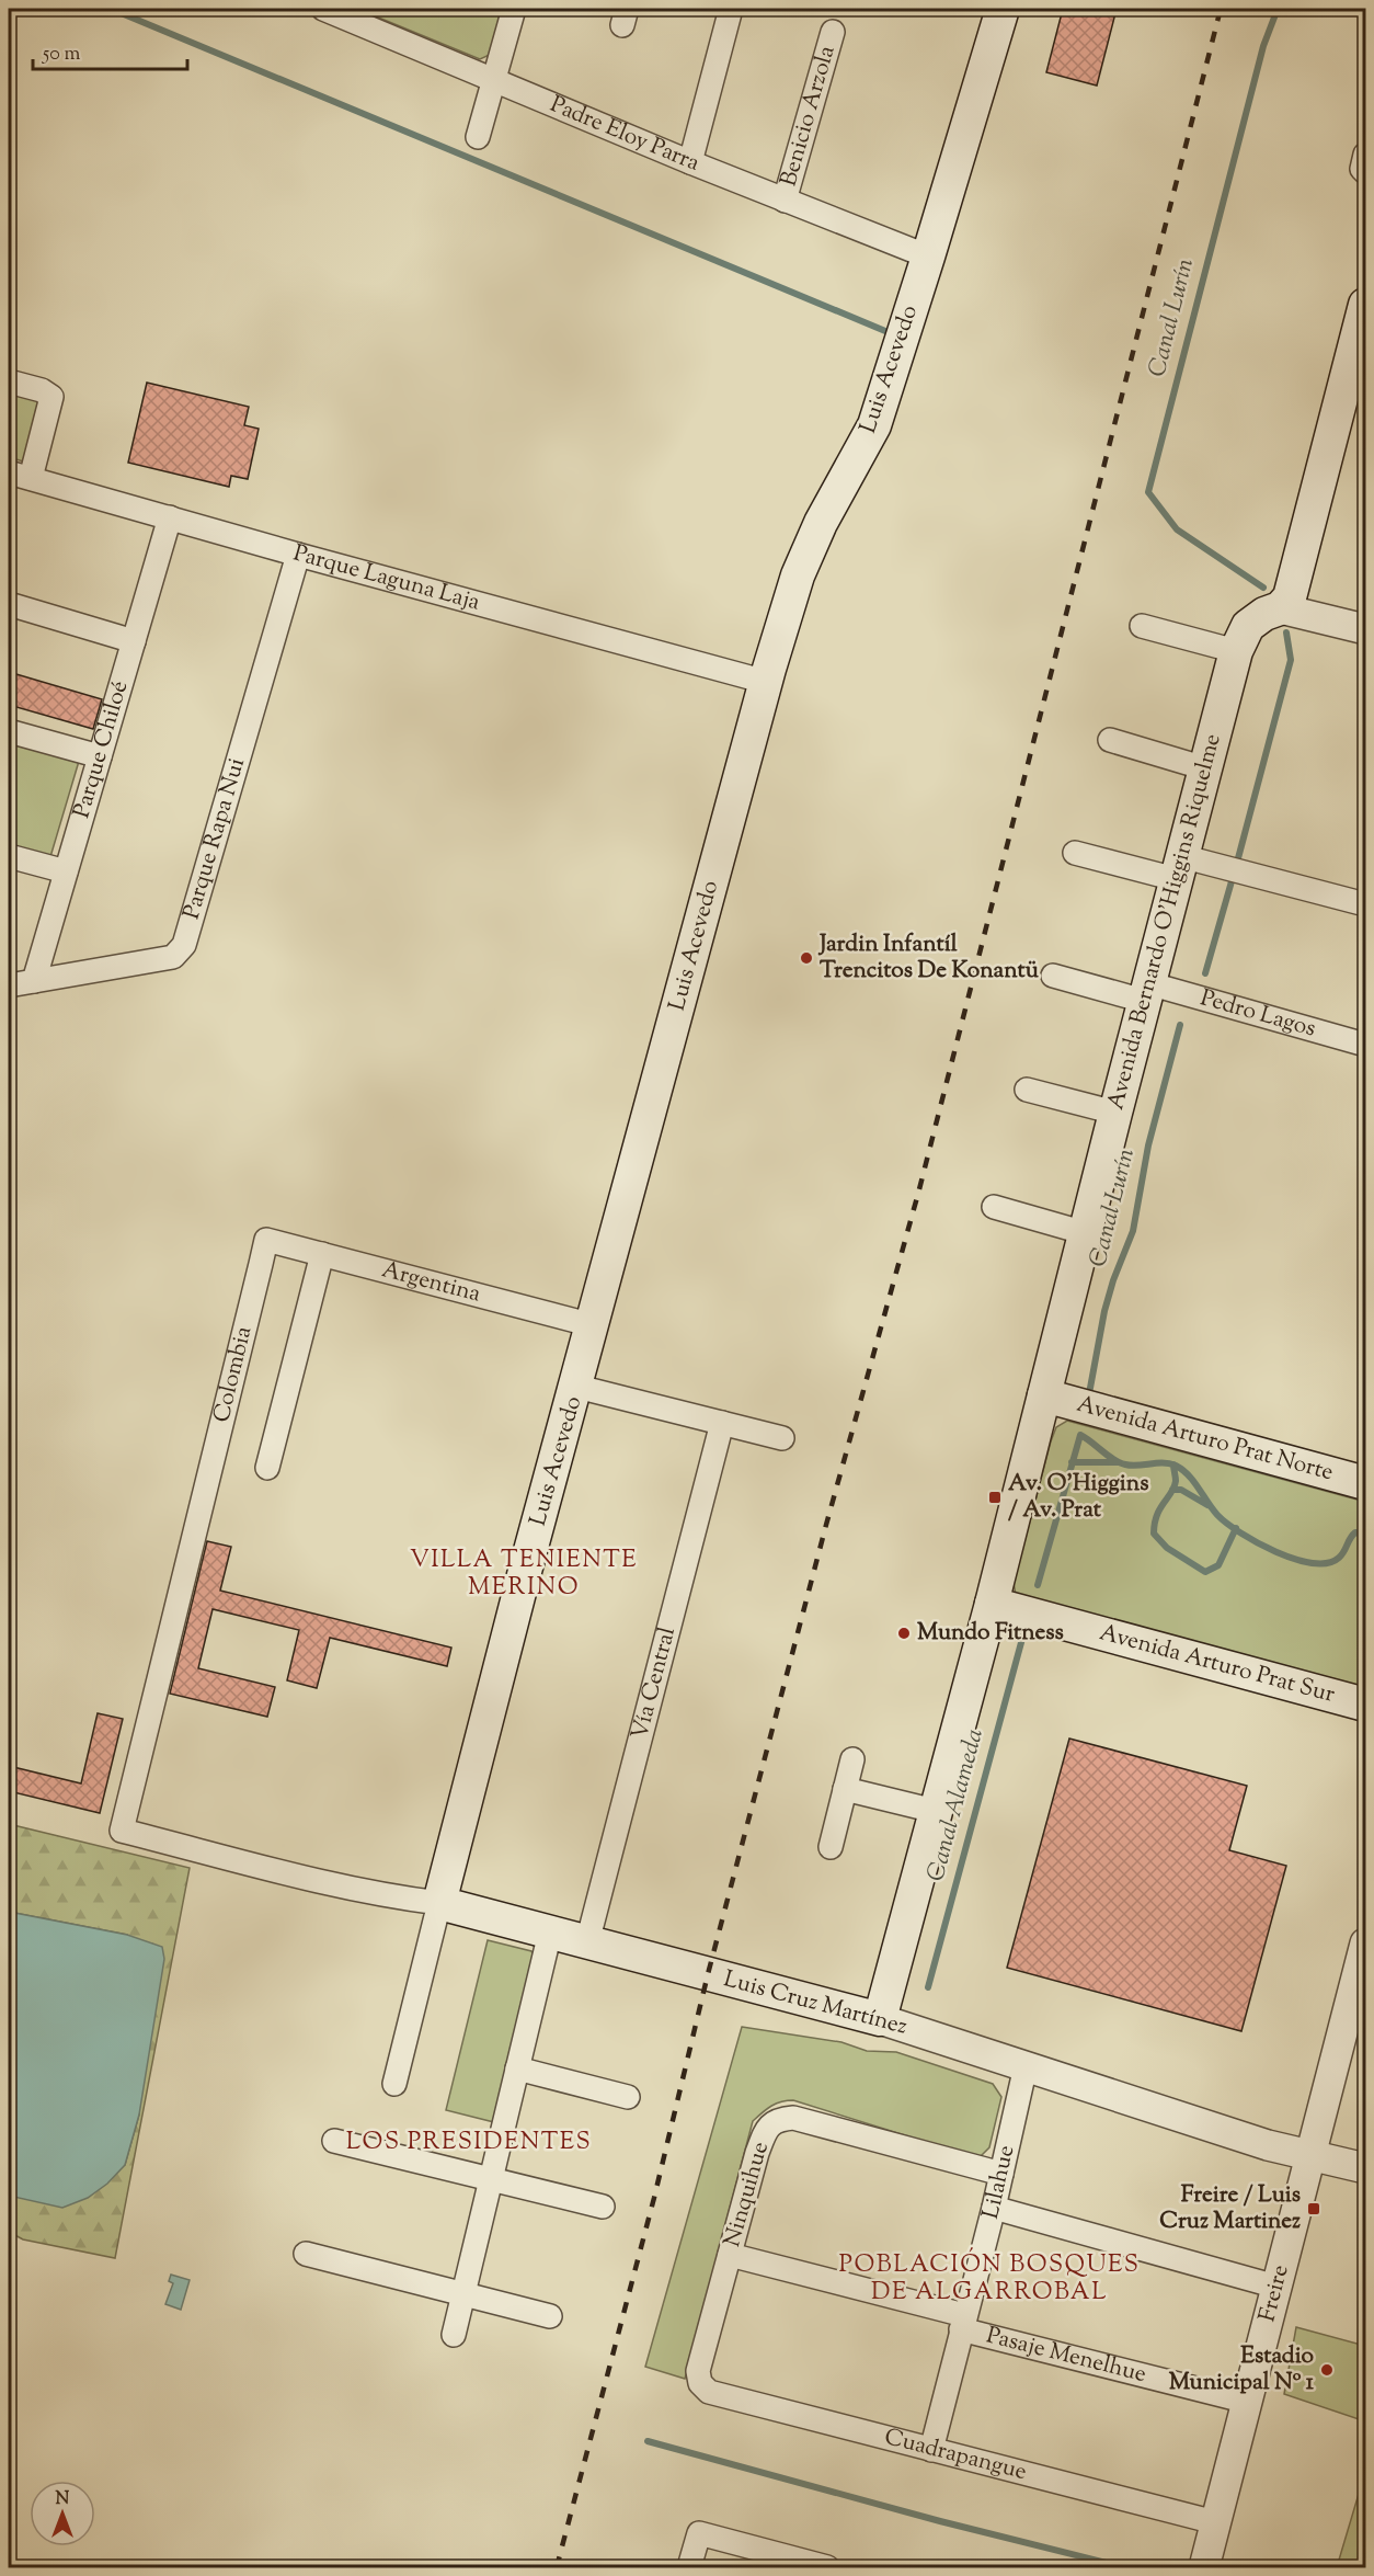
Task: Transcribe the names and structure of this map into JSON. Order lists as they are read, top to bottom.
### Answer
{
  "streets": {
    "main road": [
      "Luis Acevedo",
      "Avenida Bernardo O'Higgins Riquelme",
      "Avenida Arturo Prat Norte",
      "Avenida Arturo Prat Sur",
      "Luis Cruz Martínez"
    ],
    "street": [
      "Benicio Arzola",
      "Padre Eloy Parra",
      "Parque Laguna Laja",
      "Parque Chiloé",
      "Parque Rapa Nui",
      "Pedro Lagos",
      "Argentina",
      "Colombia",
      "Vía Central",
      "Lilahue",
      "Ninquihue",
      "Freire",
      "Pasaje Menelhue",
      "Cuadrapangue"
    ]
  },
  "crossings": [
    ["Benicio Arzola", "Padre Eloy Parra"],
    ["Padre Eloy Parra", "Luis Acevedo"],
    ["Luis Acevedo", "Parque Laguna Laja"],
    ["Luis Acevedo", "Argentina"],
    ["Luis Acevedo", "Colombia"],
    ["Luis Acevedo", "Luis Cruz Martínez"],
    ["Parque Laguna Laja", "Parque Chiloé"],
    ["Parque Laguna Laja", "Parque Rapa Nui"],
    ["Parque Chiloé", "Parque Rapa Nui"],
    ["Avenida Bernardo O'Higgins Riquelme", "Pedro Lagos"],
    ["Avenida Bernardo O'Higgins Riquelme", "Avenida Arturo Prat Norte"],
    ["Avenida Bernardo O'Higgins Riquelme", "Avenida Arturo Prat Sur"],
    ["Avenida Bernardo O'Higgins Riquelme", "Luis Cruz Martínez"],
    ["Argentina", "Colombia"],
    ["Colombia", "Luis Cruz Martínez"],
    ["Vía Central", "Luis Cruz Martínez"],
    ["Luis Cruz Martínez", "Lilahue"],
    ["Luis Cruz Martínez", "Freire"],
    ["Lilahue", "Ninquihue"],
    ["Lilahue", "Pasaje Menelhue"],
    ["Lilahue", "Cuadrapangue"],
    ["Ninquihue", "Pasaje Menelhue"],
    ["Ninquihue", "Cuadrapangue"],
    ["Freire", "Pasaje Menelhue"],
    ["Freire", "Cuadrapangue"]
  ],
  "districts": ["VILLA TENIENTE MERINO", "LOS PRESIDENTES", "POBLACIÓN BOSQUES DE ALGARROBAL"],
  "water": ["Canal Lurín", "Canal Alameda"],
  "places": {
    "other": ["Jardin Infantíl Trencitos De Konantü", "Mundo Fitness", "Estadio Municipal Nº 1"],
    "transit": ["Av. O'Higgins / Av. Prat", "Freire / Luis Cruz Martinez"]
  },
  "scale_bar": "50 m",
  "north": "top"
}
